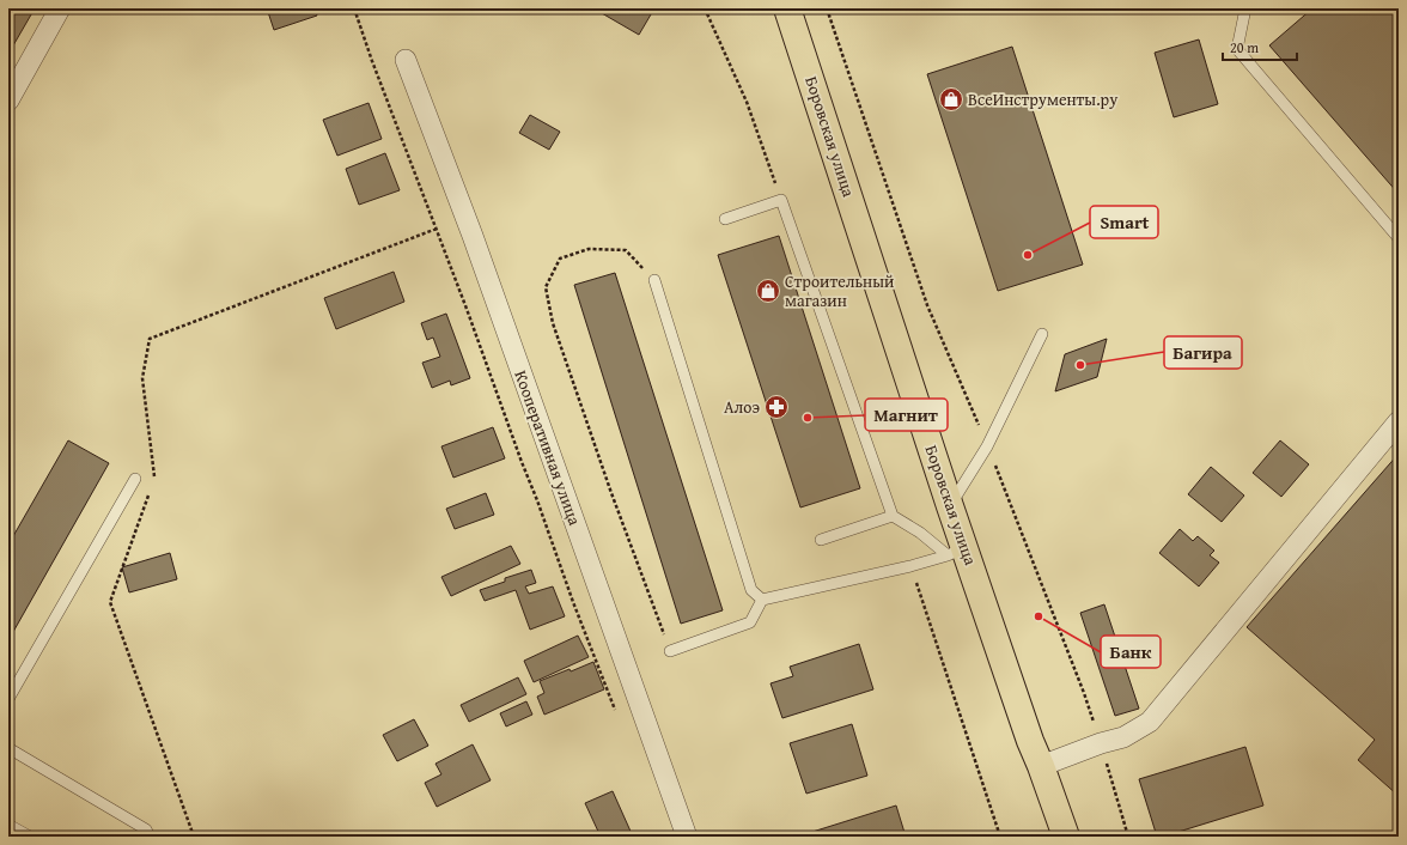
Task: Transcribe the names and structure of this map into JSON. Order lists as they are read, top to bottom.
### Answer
{
  "streets": {
    "main road": ["Боровская улица"],
    "street": ["Кооперативная улица"]
  },
  "places": {
    "shop": ["ВсеИнструменты.ру", "Строительный магазин"],
    "other": [
      "Smart",
      "Багира",
      "Магнит",
      "Банк"
    ],
    "pharmacy": ["Алоэ"]
  },
  "scale_bar": "20 m"
}
